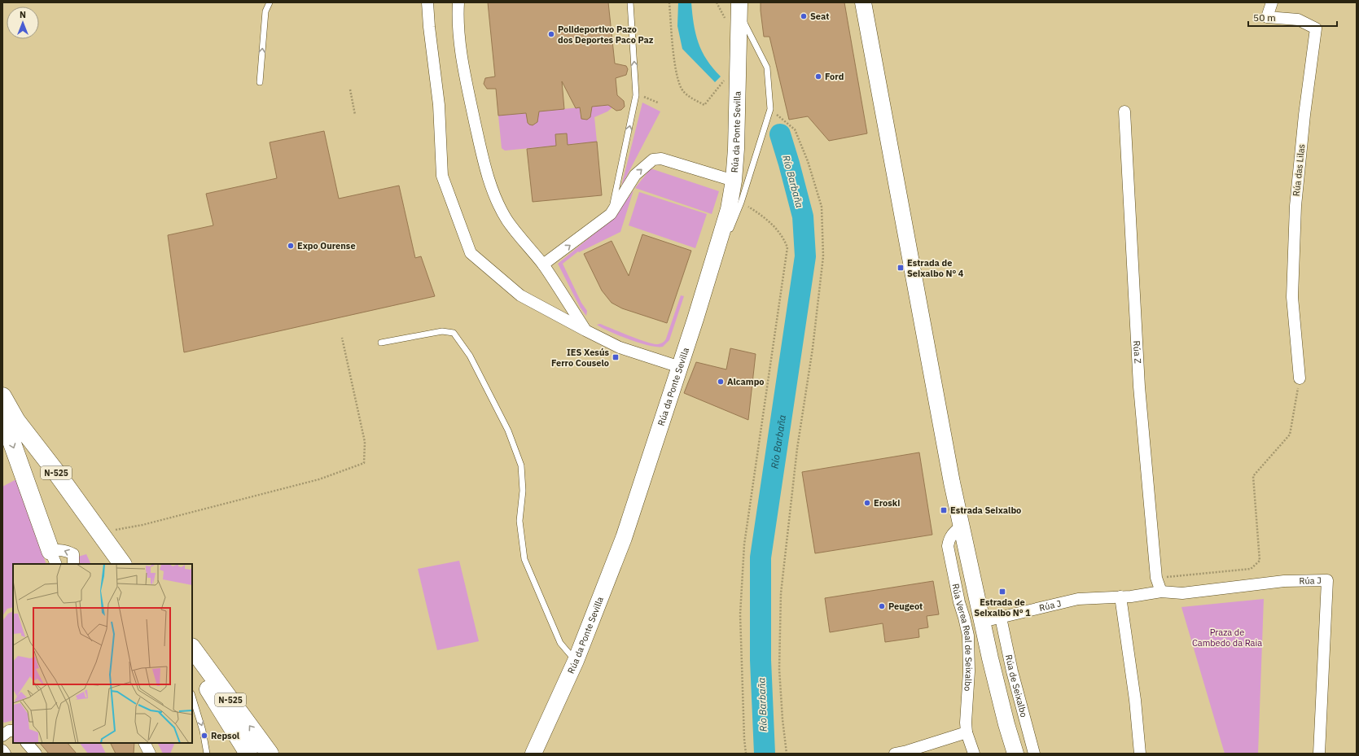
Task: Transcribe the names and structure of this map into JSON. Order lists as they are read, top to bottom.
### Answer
{
  "streets": {
    "highway": ["N-525"],
    "street": [
      "Rúa da Ponte Sevilla",
      "Rúa das Lilas",
      "Rúa Z",
      "Rúa J",
      "Rúa Verea Real de Seixalbo",
      "Rúa de Seixalbo"
    ]
  },
  "crossings": [
    ["Rúa Z", "Rúa J"],
    ["Rúa J", "Rúa de Seixalbo"]
  ],
  "water": ["Río Barbaña"],
  "parks": ["Praza de Cambedo da Raia"],
  "places": {
    "other": [
      "Seat",
      "Polideportivo Pazo dos Deportes Paco Paz",
      "Ford",
      "Expo Ourense",
      "Alcampo",
      "Eroski",
      "Peugeot",
      "Repsol"
    ],
    "transit": [
      "Estrada de Seixalbo Nº 4",
      "IES Xesús Ferro Couselo",
      "Estrada Seixalbo",
      "Estrada de Seixalbo Nº 1"
    ]
  },
  "scale_bar": "50 m",
  "north": "top"
}
